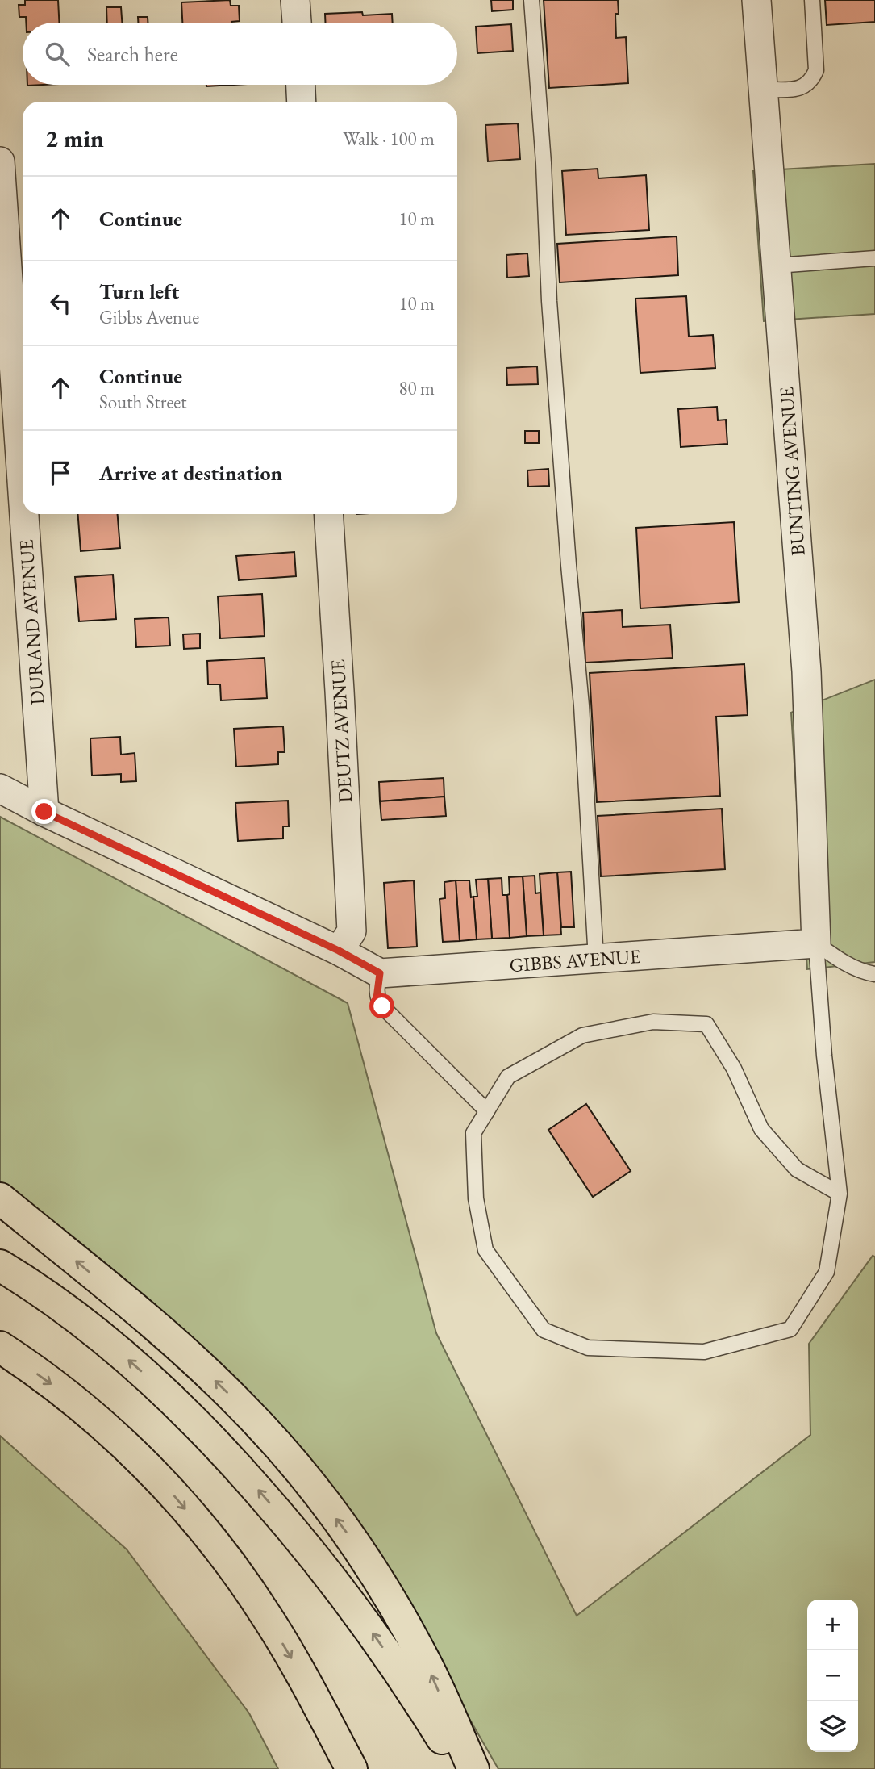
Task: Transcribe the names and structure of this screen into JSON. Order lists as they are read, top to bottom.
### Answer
{
  "streets": {
    "street": [
      "BUNTING AVENUE",
      "DURAND AVENUE",
      "DEUTZ AVENUE",
      "GIBBS AVENUE"
    ]
  },
  "crossings": [
    ["BUNTING AVENUE", "GIBBS AVENUE"]
  ],
  "page": {
    "search": "Search here",
    "heading": ["2 min", "Walk · 100 m"],
    "list": [
      ["Continue", "10 m"],
      ["Turn left", "Gibbs Avenue", "10 m"],
      ["Continue", "South Street", "80 m"],
      "Arrive at destination"
    ],
    "map_buttons": ["+", "−"]
  }
}
